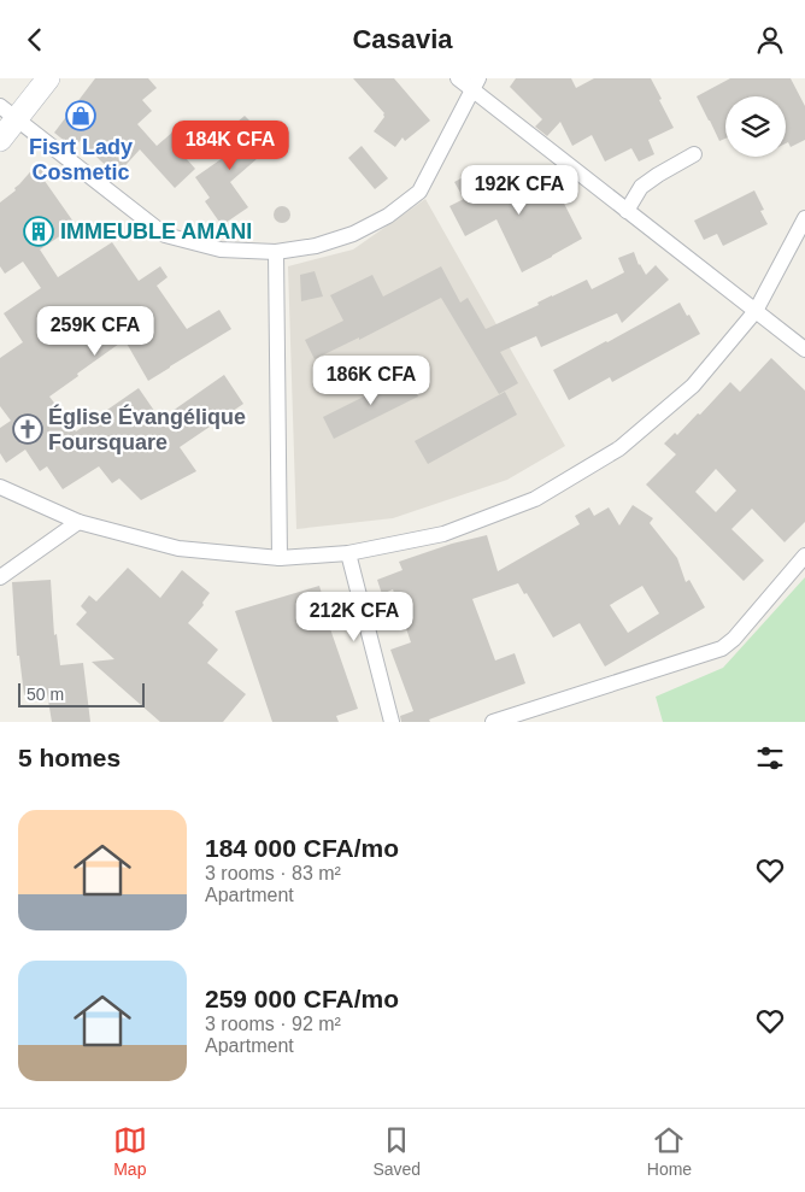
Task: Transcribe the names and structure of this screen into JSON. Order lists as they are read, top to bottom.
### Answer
{
  "places": {
    "shop": ["Fisrt Lady Cosmetic"],
    "building": ["IMMEUBLE AMANI"],
    "church": ["Église Évangélique Foursquare"]
  },
  "scale_bar": "50 m",
  "page": {
    "header": "Casavia",
    "price": [
      "184K CFA",
      "192K CFA",
      "259K CFA",
      "186K CFA",
      "212K CFA"
    ],
    "scale": "50 m",
    "heading": "5 homes",
    "list": [
      {
        "name": "184 000 CFA/mo",
        "note": "3 rooms · 83 m² · Apartment"
      },
      {
        "name": "259 000 CFA/mo",
        "note": "3 rooms · 92 m² · Apartment"
      }
    ],
    "tabs": ["Map", "Saved", "Home"]
  }
}
